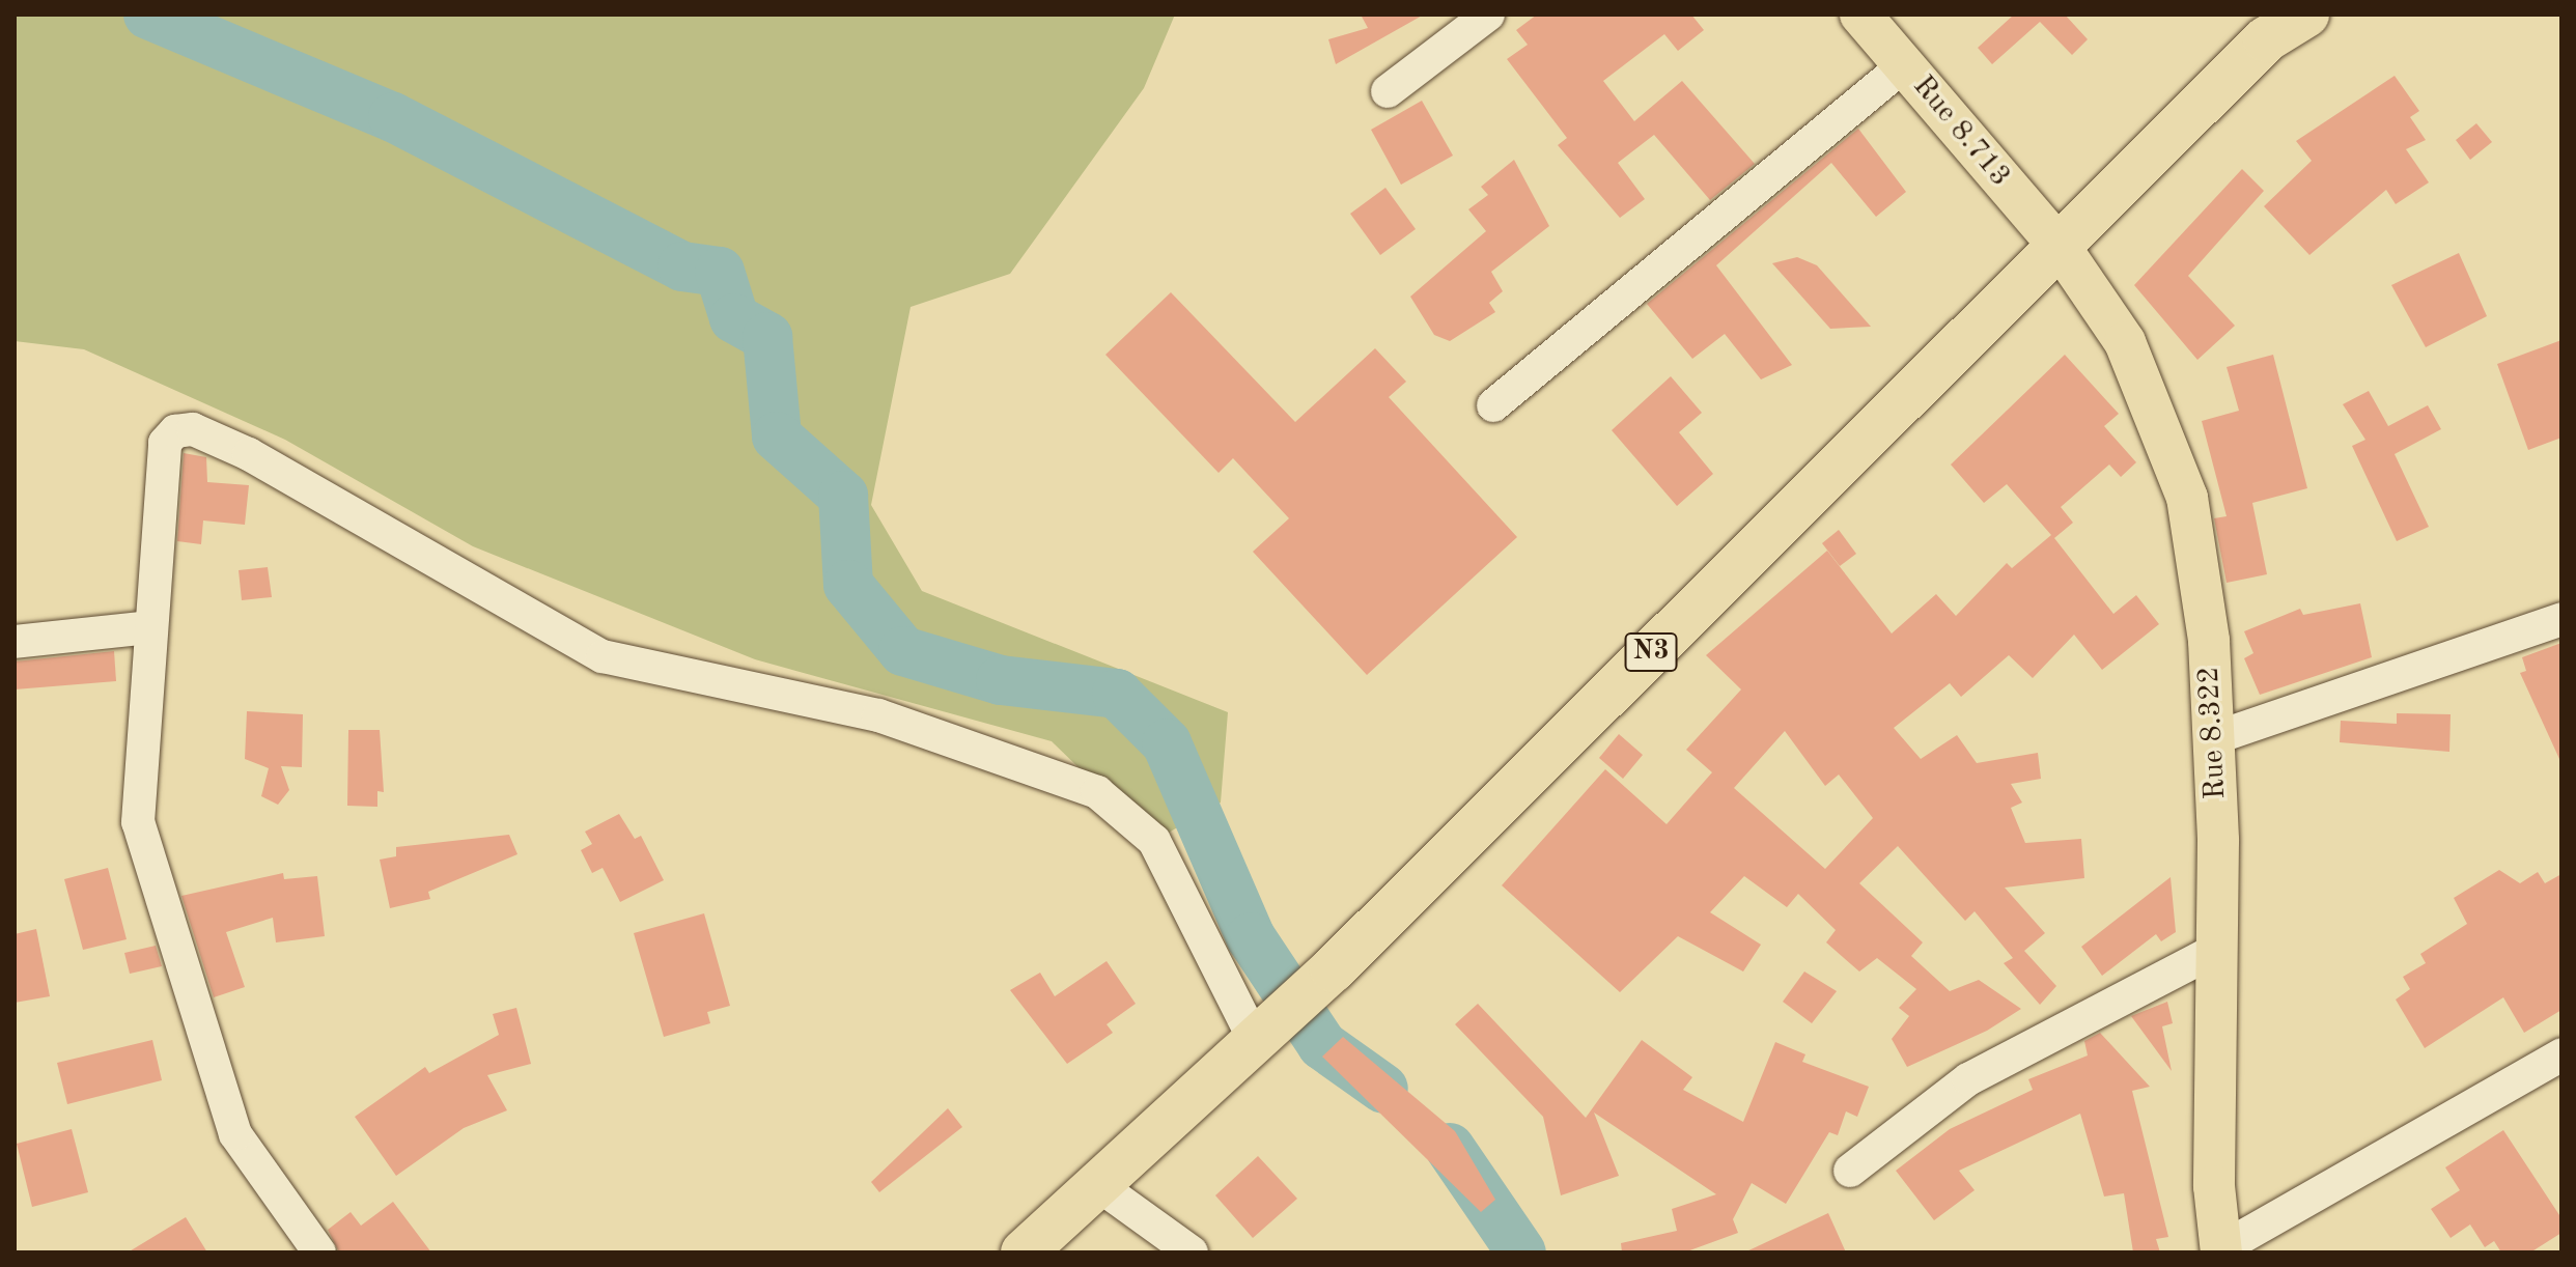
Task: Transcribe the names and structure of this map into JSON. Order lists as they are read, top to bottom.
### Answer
{
  "streets": {
    "highway": ["N3"],
    "main road": ["Rue 8.713", "Rue 8.322"]
  },
  "crossings": [
    ["Rue 8.713", "N3"],
    ["Rue 8.713", "Rue 8.322"],
    ["N3", "Rue 8.322"]
  ]
}
